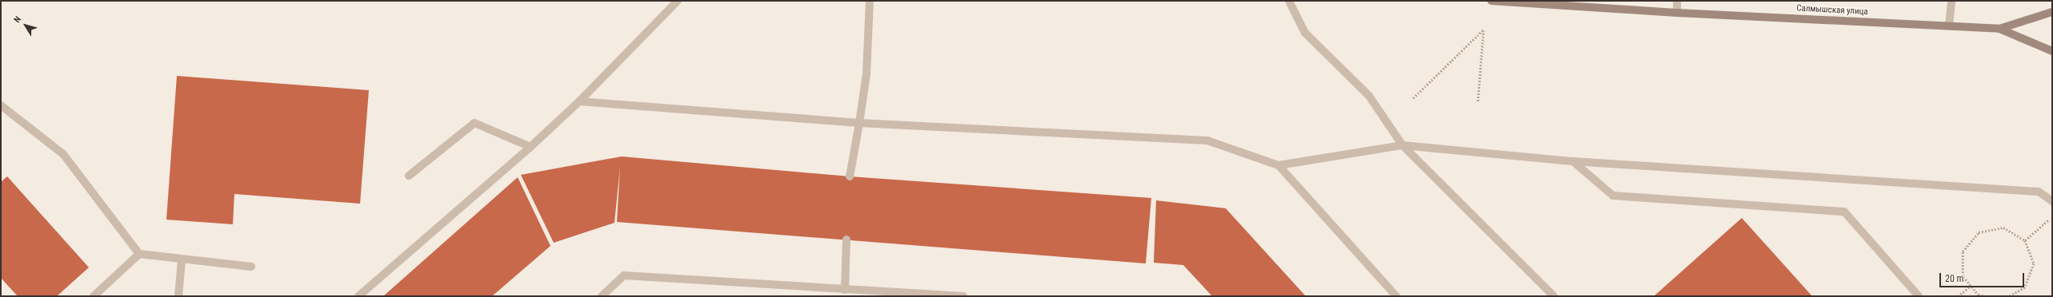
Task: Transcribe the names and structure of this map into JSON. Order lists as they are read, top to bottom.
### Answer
{
  "streets": {
    "main road": ["Салмышская улица"]
  },
  "scale_bar": "20 m",
  "north": "top left"
}
